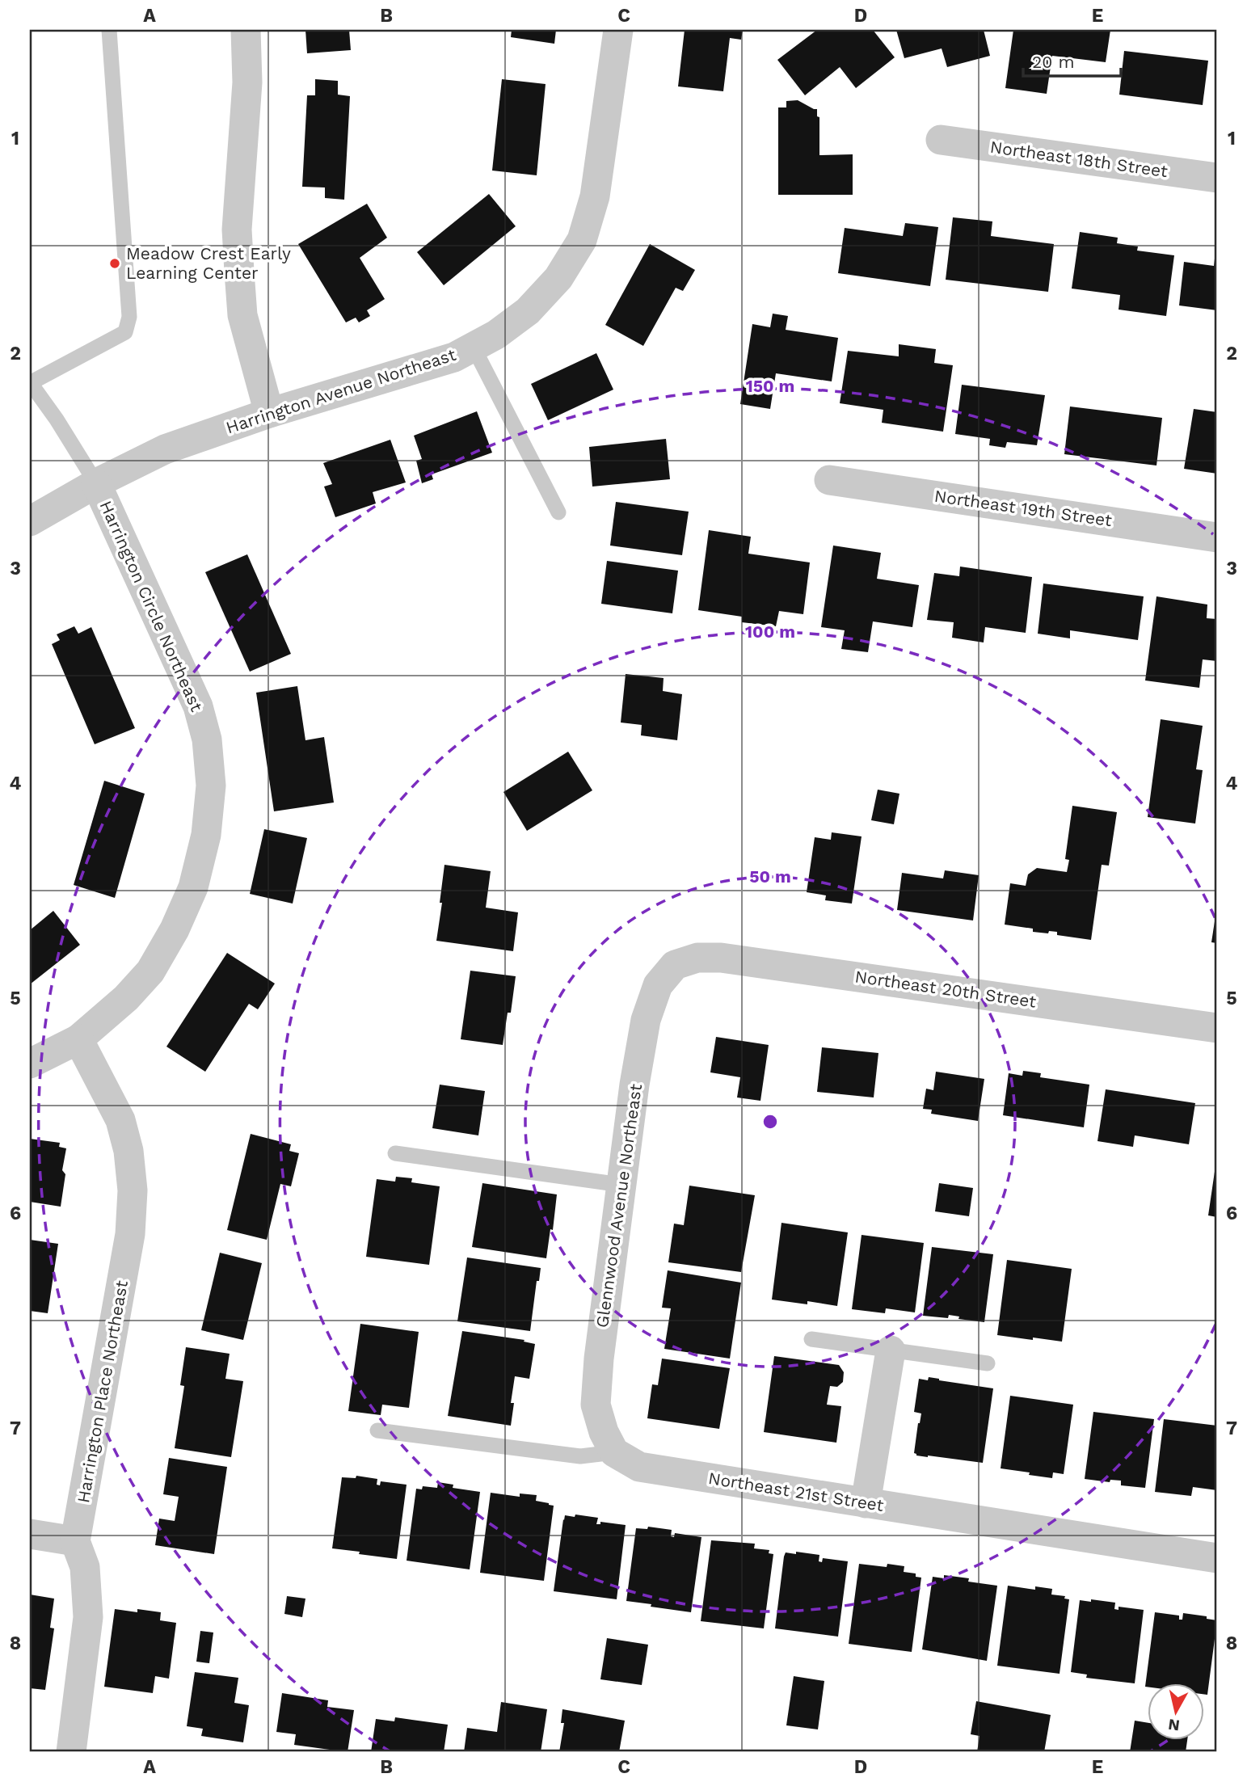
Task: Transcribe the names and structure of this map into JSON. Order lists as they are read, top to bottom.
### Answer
{
  "streets": {
    "street": [
      "Northeast 18th Street",
      "Harrington Avenue Northeast",
      "Northeast 19th Street",
      "Harrington Circle Northeast",
      "Northeast 20th Street",
      "Glennwood Avenue Northeast",
      "Harrington Place Northeast",
      "Northeast 21st Street"
    ]
  },
  "crossings": [
    ["Harrington Avenue Northeast", "Harrington Circle Northeast"],
    ["Harrington Circle Northeast", "Harrington Place Northeast"],
    ["Northeast 20th Street", "Glennwood Avenue Northeast"],
    ["Glennwood Avenue Northeast", "Northeast 21st Street"]
  ],
  "places": ["Meadow Crest Early Learning Center"],
  "scale_bar": "20 m",
  "north": "bottom",
  "grid": {
    "columns": [
      "A",
      "B",
      "C",
      "D",
      "E"
    ],
    "rows": [
      "1",
      "2",
      "3",
      "4",
      "5",
      "6",
      "7",
      "8"
    ]
  },
  "rings": ["150 m", "100 m", "50 m"]
}
